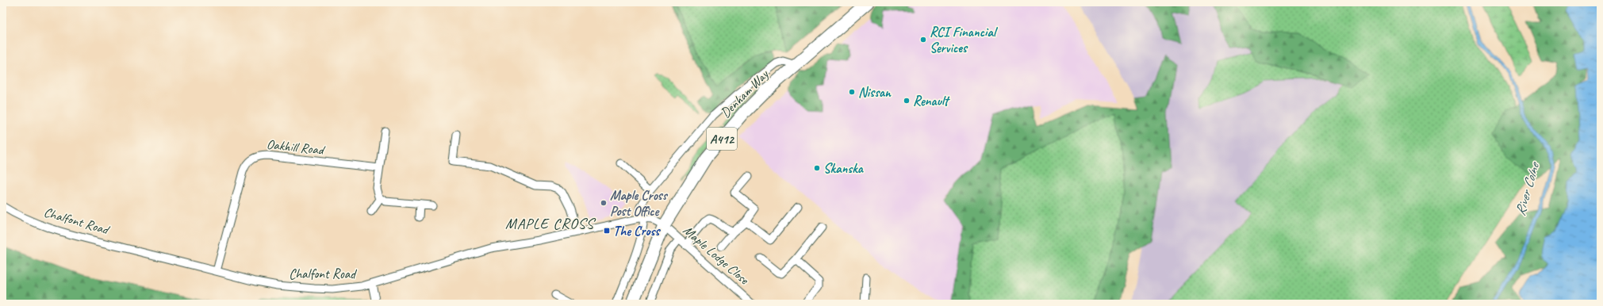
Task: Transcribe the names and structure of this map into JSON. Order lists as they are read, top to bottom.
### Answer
{
  "streets": {
    "main road": ["Denham Way", "A412"],
    "street": ["Oakhill Road", "Chalfont Road", "Maple Lodge Close"]
  },
  "crossings": [
    ["Denham Way", "A412"],
    ["Denham Way", "Chalfont Road"],
    ["Denham Way", "Maple Lodge Close"],
    ["A412", "Chalfont Road"],
    ["A412", "Maple Lodge Close"],
    ["Oakhill Road", "Chalfont Road"],
    ["Chalfont Road", "Maple Lodge Close"]
  ],
  "districts": ["MAPLE CROSS"],
  "water": ["River Colne"],
  "places": {
    "other": [
      "RCI Financial Services",
      "Nissan",
      "Renault",
      "Skanska",
      "Maple Cross Post Office"
    ],
    "transit": ["The Cross"]
  }
}
